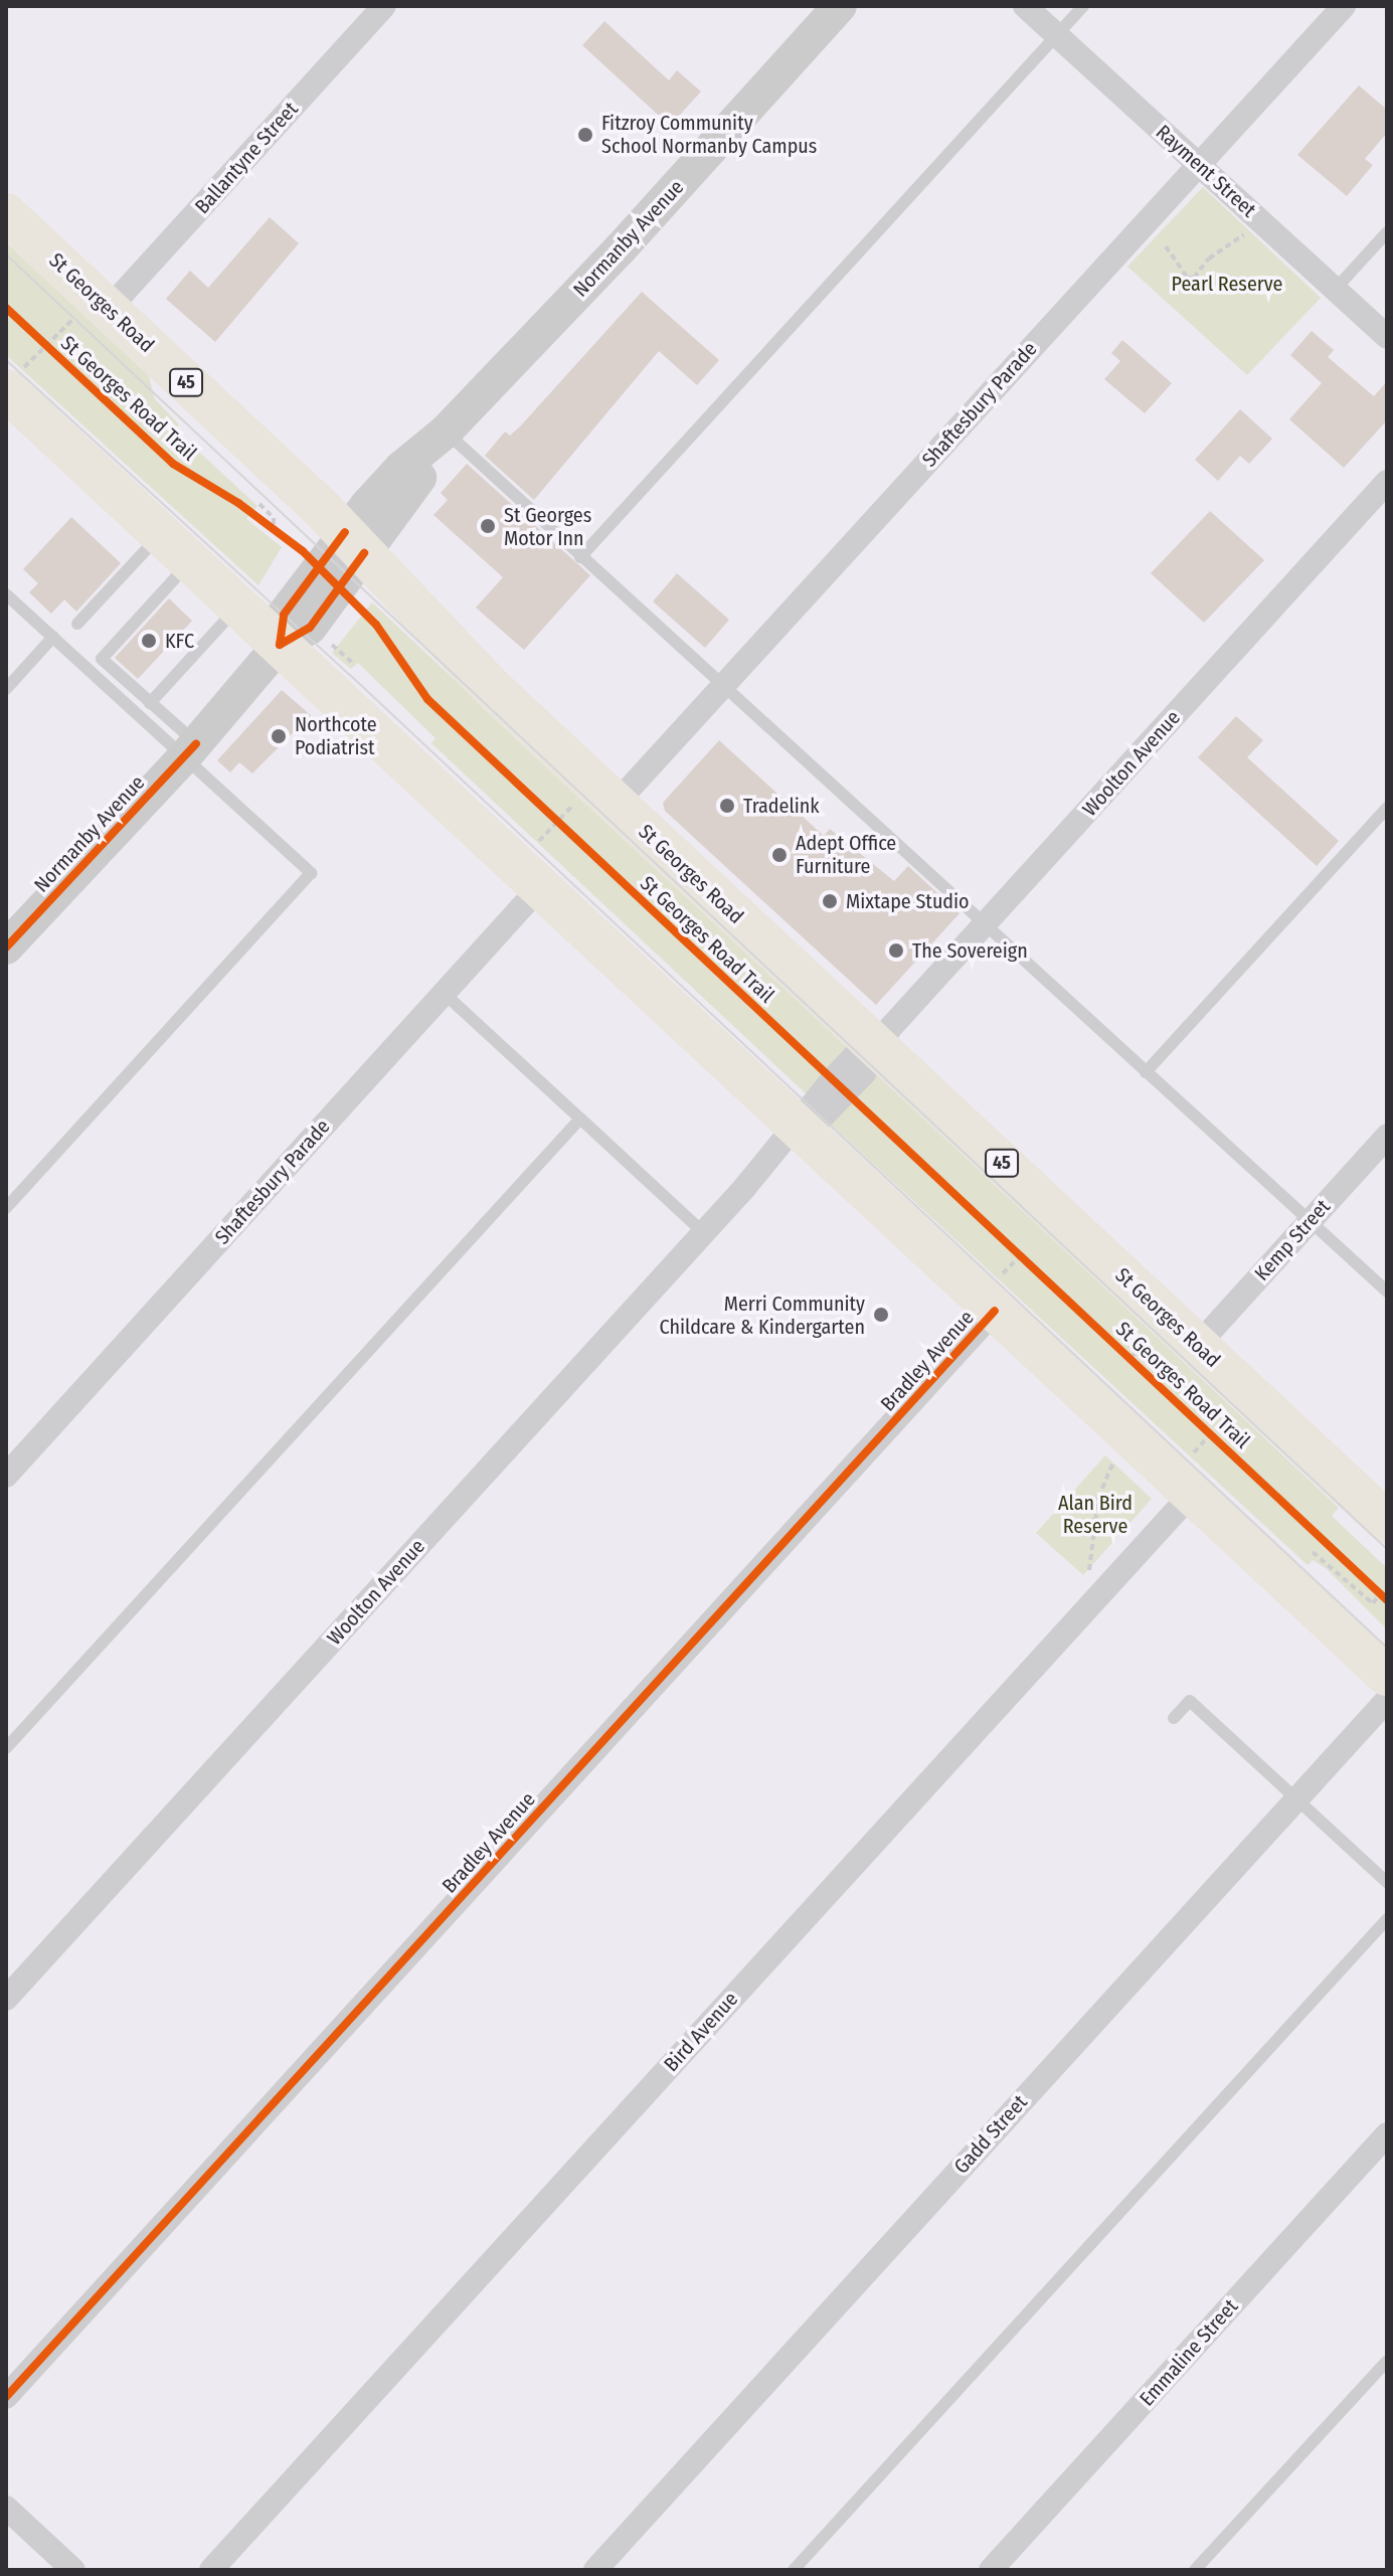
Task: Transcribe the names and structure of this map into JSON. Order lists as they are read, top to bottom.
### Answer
{
  "streets": {
    "highway": ["St Georges Road", "45"],
    "main road": ["Normanby Avenue"],
    "street": [
      "Ballantyne Street",
      "Rayment Street",
      "Shaftesbury Parade",
      "Woolton Avenue",
      "Kemp Street",
      "Bradley Avenue",
      "Bird Avenue",
      "Gadd Street",
      "Emmaline Street"
    ],
    "cycle path": ["St Georges Road Trail"]
  },
  "crossings": [
    ["Ballantyne Street", "St Georges Road"],
    ["Rayment Street", "Shaftesbury Parade"],
    ["Normanby Avenue", "St Georges Road"],
    ["St Georges Road", "Shaftesbury Parade"],
    ["St Georges Road", "Woolton Avenue"],
    ["St Georges Road", "Kemp Street"]
  ],
  "parks": ["Pearl Reserve", "Alan Bird Reserve"],
  "places": [
    "Fitzroy Community School Normanby Campus",
    "St Georges Motor Inn",
    "KFC",
    "Northcote Podiatrist",
    "Tradelink",
    "Adept Office Furniture",
    "Mixtape Studio",
    "The Sovereign",
    "Merri Community Childcare & Kindergarten"
  ]
}
